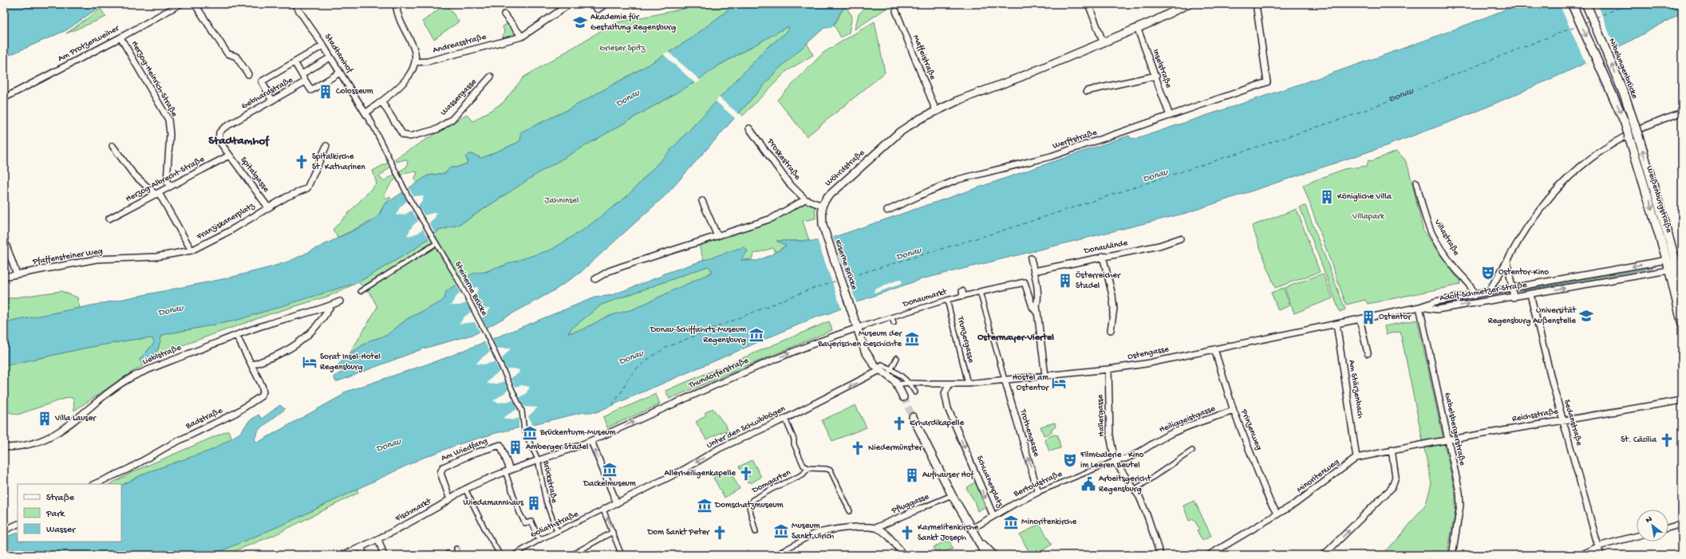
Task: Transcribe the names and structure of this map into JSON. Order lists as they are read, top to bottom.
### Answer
{
  "streets": {
    "main road": ["Nibelungenbrücke", "Weißenburgstraße"],
    "street": [
      "Am Protzenweiher",
      "Andreasstraße",
      "Stadtamhof",
      "Maffeistraße",
      "Inselstraße",
      "Herzog-Heinrich-Straße",
      "Gebhardstraße",
      "Wassergasse",
      "Werftstraße",
      "Proskestraße",
      "Wöhrdstraße",
      "Spitalgasse",
      "Herzog-Albrecht-Straße",
      "Franziskanerplatz",
      "Villastraße",
      "Donaulände",
      "Pfaffensteiner Weg",
      "Eiserne Brücke",
      "Steinerne Brücke",
      "Adolf-Schmetzer-Straße",
      "Donaumarkt",
      "Trunzergasse",
      "Ostengasse",
      "Lieblstraße",
      "Thundorferstraße",
      "Am Stärzenbach",
      "Hallergasse",
      "Reichsstraße",
      "Badstraße",
      "Heiliggeistgasse",
      "Sedanstraße",
      "Unter den Schwibbögen",
      "Gabelsbergerstraße",
      "Prinzenweg",
      "Trothengasse",
      "Am Wiedfang",
      "Minoritenweg",
      "Brückstraße",
      "Domgarten",
      "Schwanenplatz",
      "Bertoldstraße",
      "Pfluggasse",
      "Fischmarkt",
      "Goliathstraße"
    ]
  },
  "crossings": [
    ["Am Protzenweiher", "Herzog-Heinrich-Straße"],
    ["Stadtamhof", "Gebhardstraße"],
    ["Stadtamhof", "Steinerne Brücke"],
    ["Maffeistraße", "Wöhrdstraße"],
    ["Inselstraße", "Werftstraße"],
    ["Inselstraße", "Wöhrdstraße"],
    ["Nibelungenbrücke", "Weißenburgstraße"],
    ["Herzog-Heinrich-Straße", "Herzog-Albrecht-Straße"],
    ["Gebhardstraße", "Spitalgasse"],
    ["Wöhrdstraße", "Eiserne Brücke"],
    ["Spitalgasse", "Herzog-Albrecht-Straße"],
    ["Spitalgasse", "Franziskanerplatz"],
    ["Weißenburgstraße", "Adolf-Schmetzer-Straße"],
    ["Franziskanerplatz", "Pfaffensteiner Weg"],
    ["Villastraße", "Adolf-Schmetzer-Straße"],
    ["Eiserne Brücke", "Donaumarkt"],
    ["Eiserne Brücke", "Thundorferstraße"],
    ["Eiserne Brücke", "Unter den Schwibbögen"],
    ["Adolf-Schmetzer-Straße", "Sedanstraße"],
    ["Adolf-Schmetzer-Straße", "Gabelsbergerstraße"],
    ["Donaumarkt", "Trunzergasse"],
    ["Donaumarkt", "Thundorferstraße"],
    ["Trunzergasse", "Ostengasse"],
    ["Ostengasse", "Am Stärzenbach"],
    ["Ostengasse", "Hallergasse"],
    ["Ostengasse", "Prinzenweg"],
    ["Ostengasse", "Trothengasse"],
    ["Ostengasse", "Schwanenplatz"],
    ["Lieblstraße", "Badstraße"],
    ["Thundorferstraße", "Am Wiedfang"],
    ["Thundorferstraße", "Brückstraße"],
    ["Thundorferstraße", "Fischmarkt"],
    ["Am Stärzenbach", "Minoritenweg"],
    ["Hallergasse", "Heiliggeistgasse"],
    ["Hallergasse", "Bertoldstraße"],
    ["Reichsstraße", "Sedanstraße"],
    ["Reichsstraße", "Gabelsbergerstraße"],
    ["Reichsstraße", "Minoritenweg"],
    ["Heiliggeistgasse", "Prinzenweg"],
    ["Heiliggeistgasse", "Bertoldstraße"],
    ["Unter den Schwibbögen", "Goliathstraße"],
    ["Gabelsbergerstraße", "Minoritenweg"],
    ["Prinzenweg", "Minoritenweg"],
    ["Trothengasse", "Bertoldstraße"],
    ["Am Wiedfang", "Fischmarkt"],
    ["Brückstraße", "Goliathstraße"],
    ["Schwanenplatz", "Bertoldstraße"]
  ],
  "one_way": [
    "Nibelungenbrücke",
    "Thundorferstraße",
    "Unter den Schwibbögen",
    "Trothengasse"
  ],
  "districts": ["Stadtamhof", "Ostermayer-Viertel"],
  "water": ["Donau"],
  "parks": ["Grieser Spitz", "Jahninsel", "Villapark"],
  "places": {
    "school or university": ["Akademie für Gestaltung Regensburg", "Universität Regensburg Außenstelle"],
    "building": [
      "Colosseum",
      "Königliche Villa",
      "Österreicher Stadel",
      "Ostentor",
      "Villa Lauser",
      "Amberger Stadel",
      "Aufhauser Hof",
      "Wiedamannhaus"
    ],
    "church": [
      "Spitalkirche St. Katharinen",
      "Erhardikapelle",
      "St. Cäcilia",
      "Niedermünster",
      "Allerheiligenkapelle",
      "Dom Sankt Peter",
      "Karmelitenkirche Sankt Joseph"
    ],
    "theatre": ["Ostentor-Kino", "FilmGalerie - Kino im Leeren Beutel"],
    "museum": [
      "Donau-Schiffahrts-Museum Regensburg",
      "Museum der Bayerischen Geschichte",
      "Brückenturm-Museum",
      "Dackelmuseum",
      "Domschatzmuseum",
      "Minoritenkirche",
      "Museum Sankt Ulrich"
    ],
    "hotel": ["Sorat Insel-Hotel Regensburg", "Hostel am Ostentor"],
    "public building": ["Arbeitsgericht Regensburg"]
  },
  "legend": ["Straße", "Park", "Wasser"],
  "north": "top left"
}
